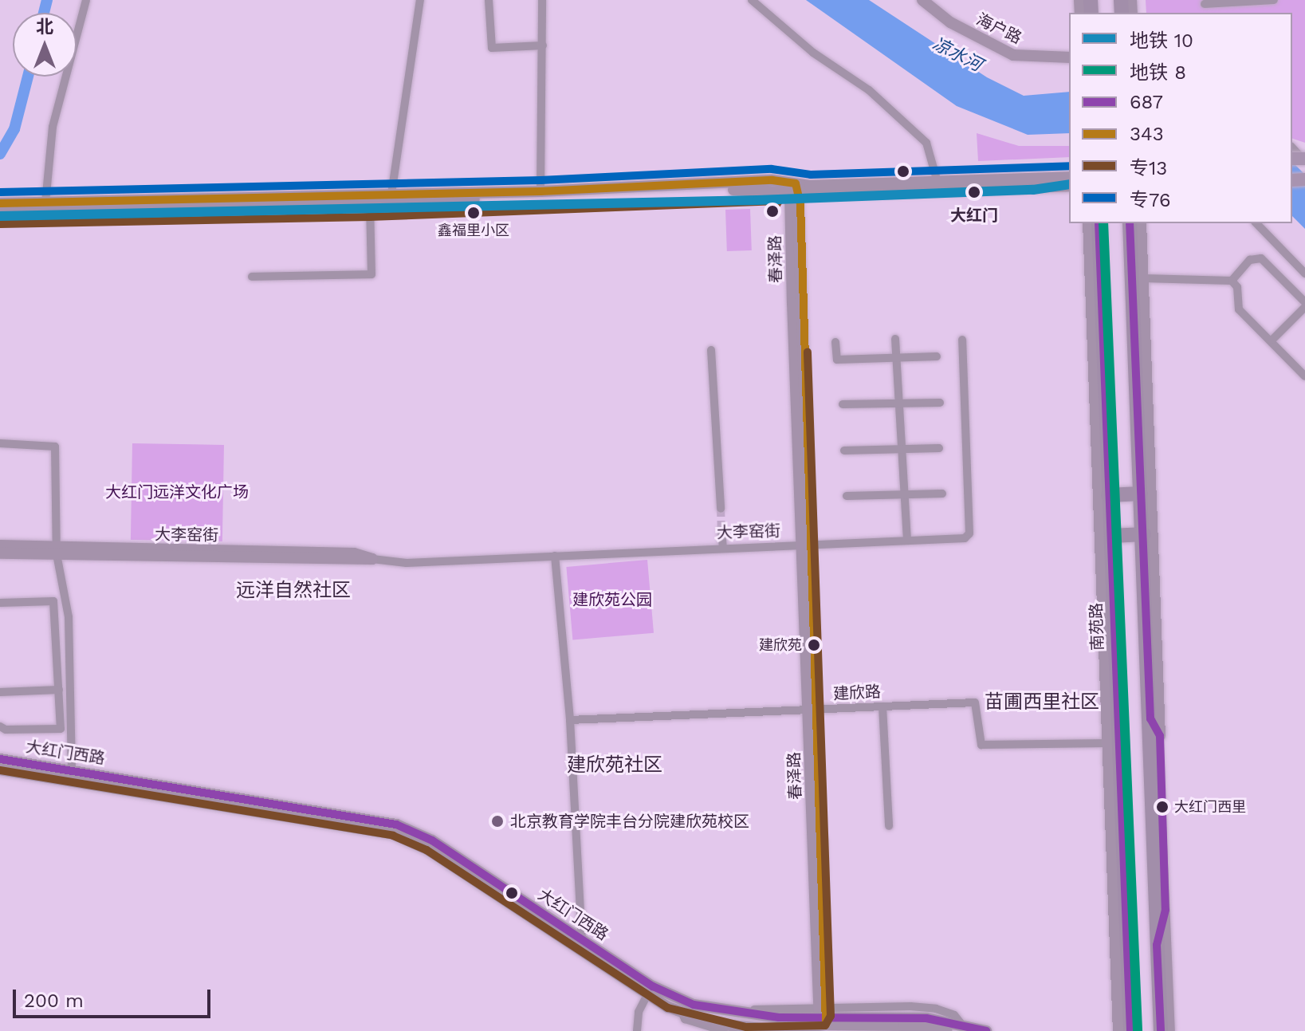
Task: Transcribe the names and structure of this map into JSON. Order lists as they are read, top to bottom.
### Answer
{
  "streets": {
    "highway": ["南苑路"],
    "main road": [
      "海户路",
      "春泽路",
      "大李窑街",
      "大红门西路"
    ],
    "street": ["建欣路"]
  },
  "crossings": [
    ["春泽路", "大李窑街"],
    ["春泽路", "建欣路"],
    ["春泽路", "大红门西路"]
  ],
  "districts": ["远洋自然社区", "苗圃西里社区", "建欣苑社区"],
  "water": ["凉水河"],
  "parks": ["大红门远洋文化广场", "建欣苑公园"],
  "places": [
    "大红门",
    "鑫福里小区",
    "建欣苑",
    "大红门西里",
    "北京教育学院丰台分院建欣苑校区"
  ],
  "lines": [
    "transit line 专76",
    "transit line 343",
    "metro line 10",
    "transit line 专13",
    "metro line 8",
    "transit line 687"
  ],
  "legend": [
    "地铁 10",
    "地铁 8",
    "687",
    "343",
    "专13",
    "专76"
  ],
  "scale_bar": "200 m",
  "north": "top"
}
